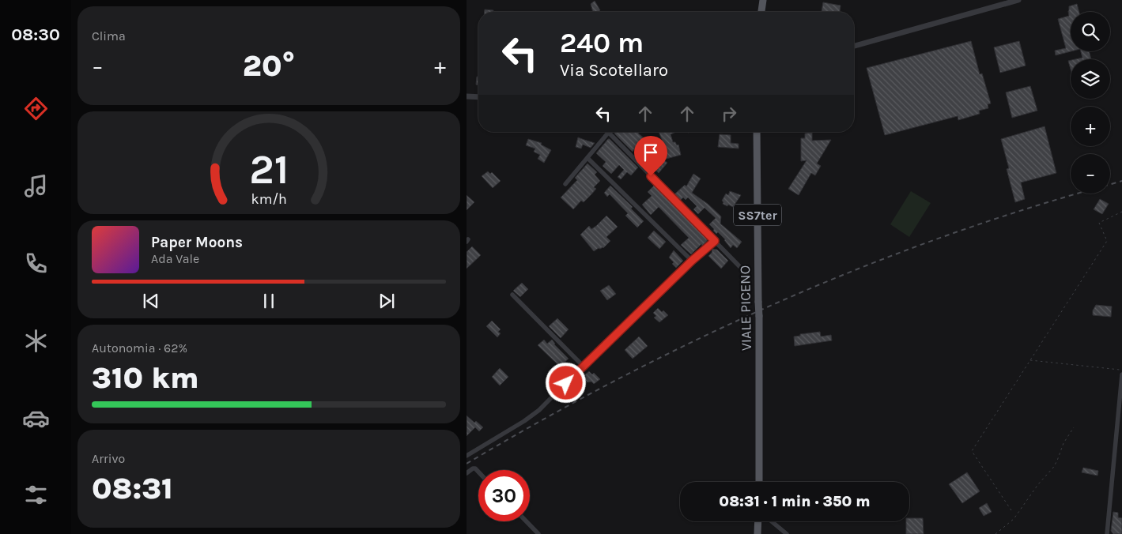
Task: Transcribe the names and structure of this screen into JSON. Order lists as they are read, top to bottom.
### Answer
{
  "streets": {
    "main road": ["SS7ter", "VIALE PICENO"]
  },
  "page": {
    "tabs": "08:30",
    "tile": [
      "Clima",
      ["Autonomia · 62%", "310 km"],
      ["Arrivo", "08:31"]
    ],
    "map_buttons": ["+", "−"],
    "turn": ["240 m", "Via Scotellaro"],
    "heat": ["−", "20°", "+"],
    "song": ["Paper Moons", "Ada Vale"],
    "limit": "30",
    "trip": "08:31 · 1 min · 350 m",
    "gauge": ["21", "km/h"]
  }
}
